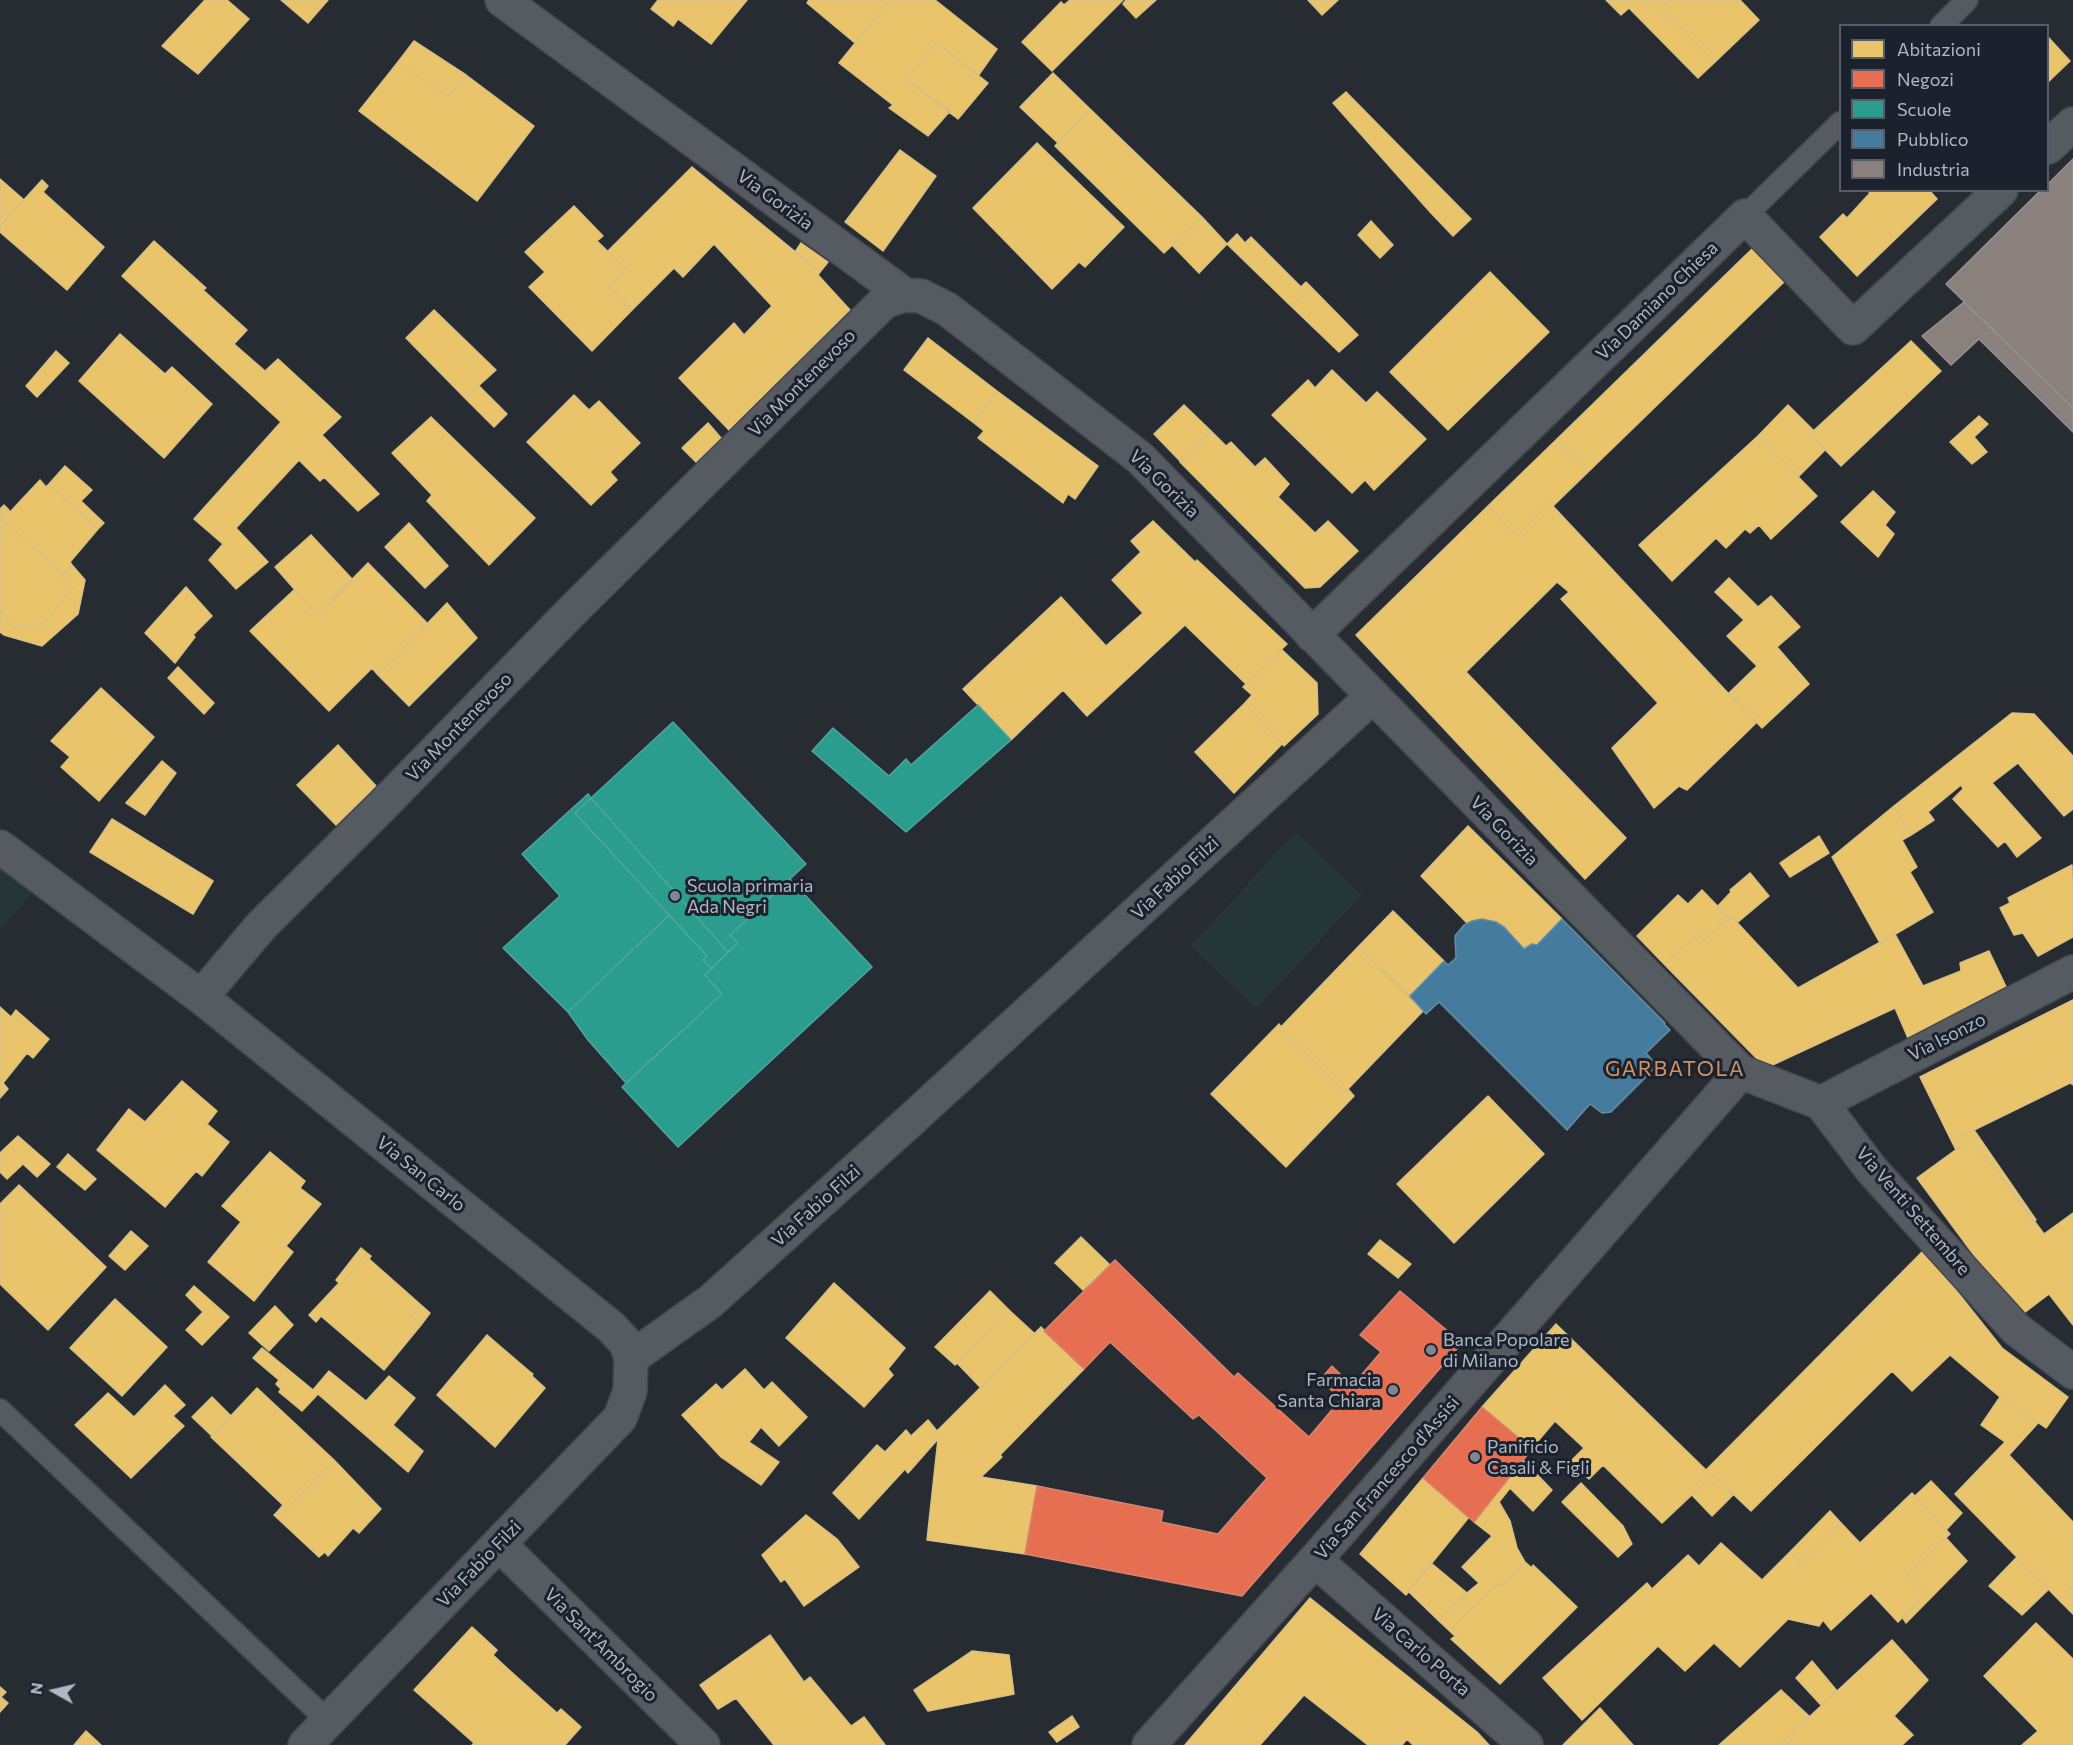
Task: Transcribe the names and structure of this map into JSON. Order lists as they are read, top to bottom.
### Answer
{
  "streets": {
    "street": [
      "Via Gorizia",
      "Via Damiano Chiesa",
      "Via Montenevoso",
      "Via Fabio Filzi",
      "Via Isonzo",
      "Via San Carlo",
      "Via Venti Settembre",
      "Via San Francesco d'Assisi",
      "Via Sant'Ambrogio",
      "Via Carlo Porta"
    ]
  },
  "crossings": [
    ["Via Gorizia", "Via Damiano Chiesa"],
    ["Via Gorizia", "Via Montenevoso"],
    ["Via Gorizia", "Via Fabio Filzi"],
    ["Via Gorizia", "Via San Francesco d'Assisi"],
    ["Via Montenevoso", "Via San Carlo"],
    ["Via Fabio Filzi", "Via San Carlo"],
    ["Via Fabio Filzi", "Via Sant'Ambrogio"],
    ["Via Isonzo", "Via Venti Settembre"],
    ["Via San Francesco d'Assisi", "Via Carlo Porta"]
  ],
  "districts": ["GARBATOLA"],
  "places": [
    "Scuola primaria Ada Negri",
    "Banca Popolare di Milano",
    "Farmacia Santa Chiara",
    "Panificio Casali & Figli"
  ],
  "legend": [
    "Abitazioni",
    "Negozi",
    "Scuole",
    "Pubblico",
    "Industria"
  ],
  "north": "left"
}
